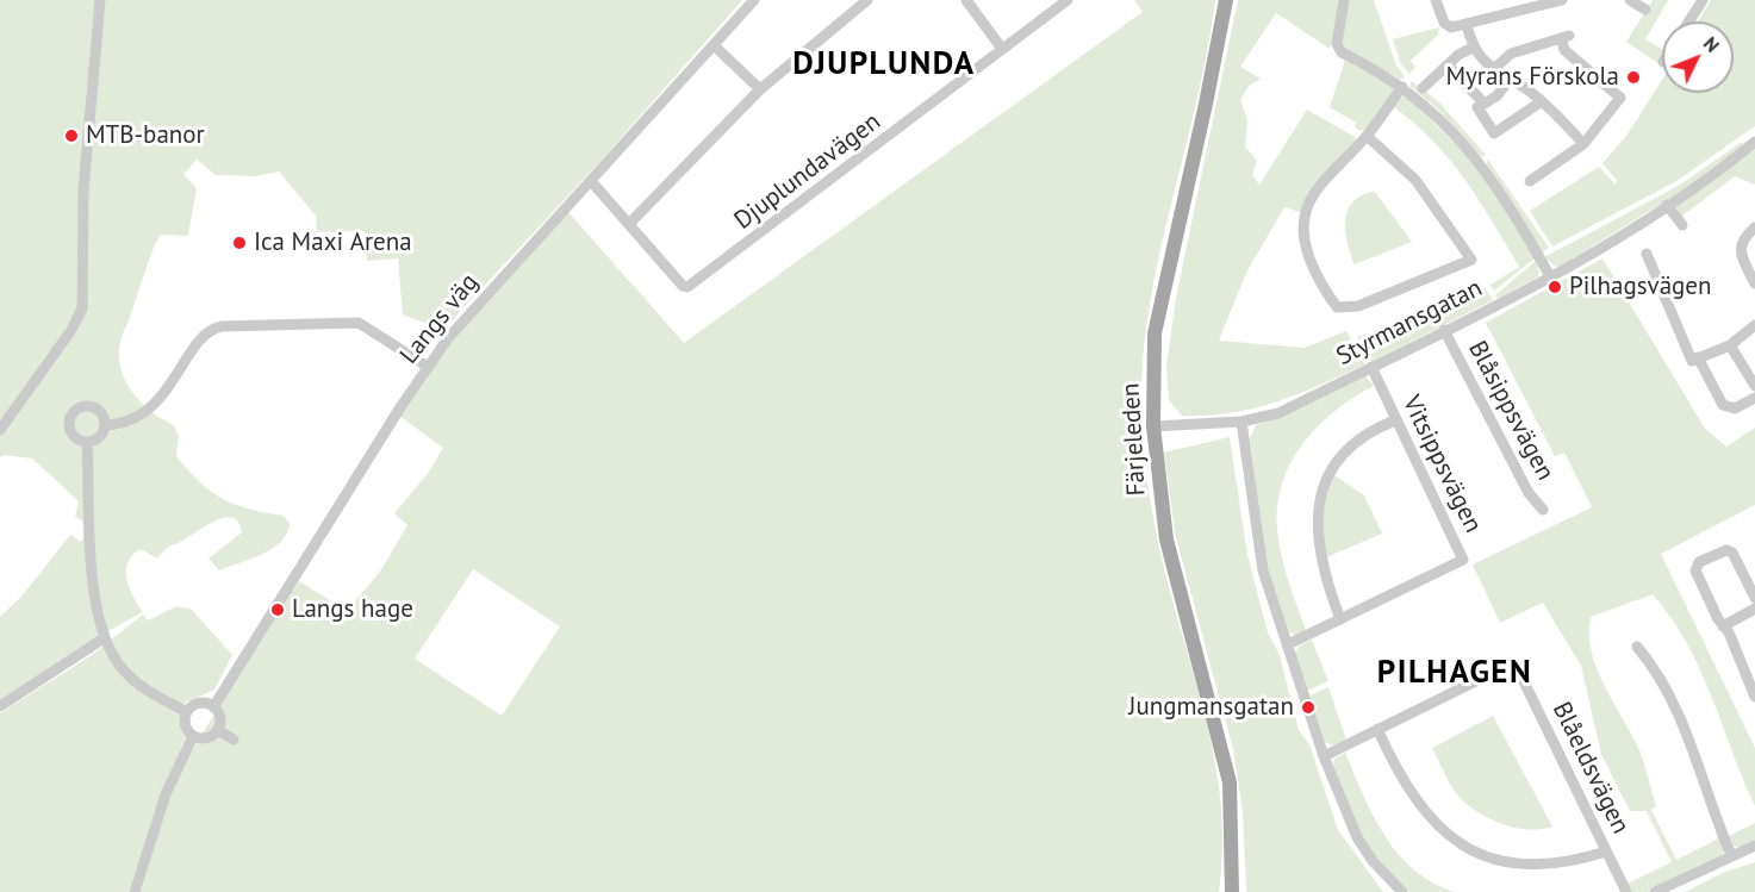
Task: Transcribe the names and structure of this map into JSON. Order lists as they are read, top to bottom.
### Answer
{
  "streets": {
    "main road": ["Färjeleden"],
    "street": [
      "Djuplundavägen",
      "Langs väg",
      "Styrmansgatan",
      "Blåsippsvägen",
      "Vitsippsvägen",
      "Blåeldsvägen"
    ]
  },
  "crossings": [
    ["Djuplundavägen", "Langs väg"],
    ["Styrmansgatan", "Blåsippsvägen"],
    ["Styrmansgatan", "Färjeleden"],
    ["Styrmansgatan", "Vitsippsvägen"]
  ],
  "districts": ["DJUPLUNDA", "PILHAGEN"],
  "places": [
    "Myrans Förskola",
    "MTB-banor",
    "Ica Maxi Arena",
    "Pilhagsvägen",
    "Langs hage",
    "Jungmansgatan"
  ],
  "north": "top right"
}
